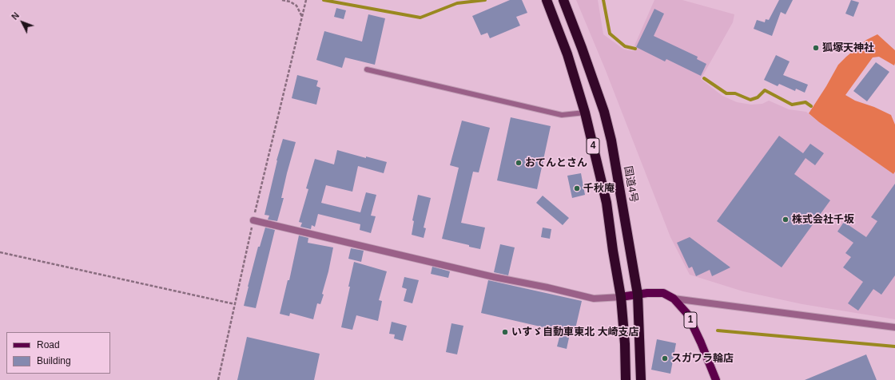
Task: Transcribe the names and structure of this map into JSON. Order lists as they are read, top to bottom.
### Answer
{
  "streets": {
    "highway": ["4", "国道4号"],
    "main road": ["1"]
  },
  "crossings": [
    ["4", "1"],
    ["国道4号", "1"]
  ],
  "places": [
    "狐塚天神社",
    "おてんとさん",
    "千秋庵",
    "株式会社千坂",
    "いすゞ自動車東北 大崎支店",
    "スガワラ輪店"
  ],
  "legend": ["Road", "Building"],
  "north": "top left"
}
